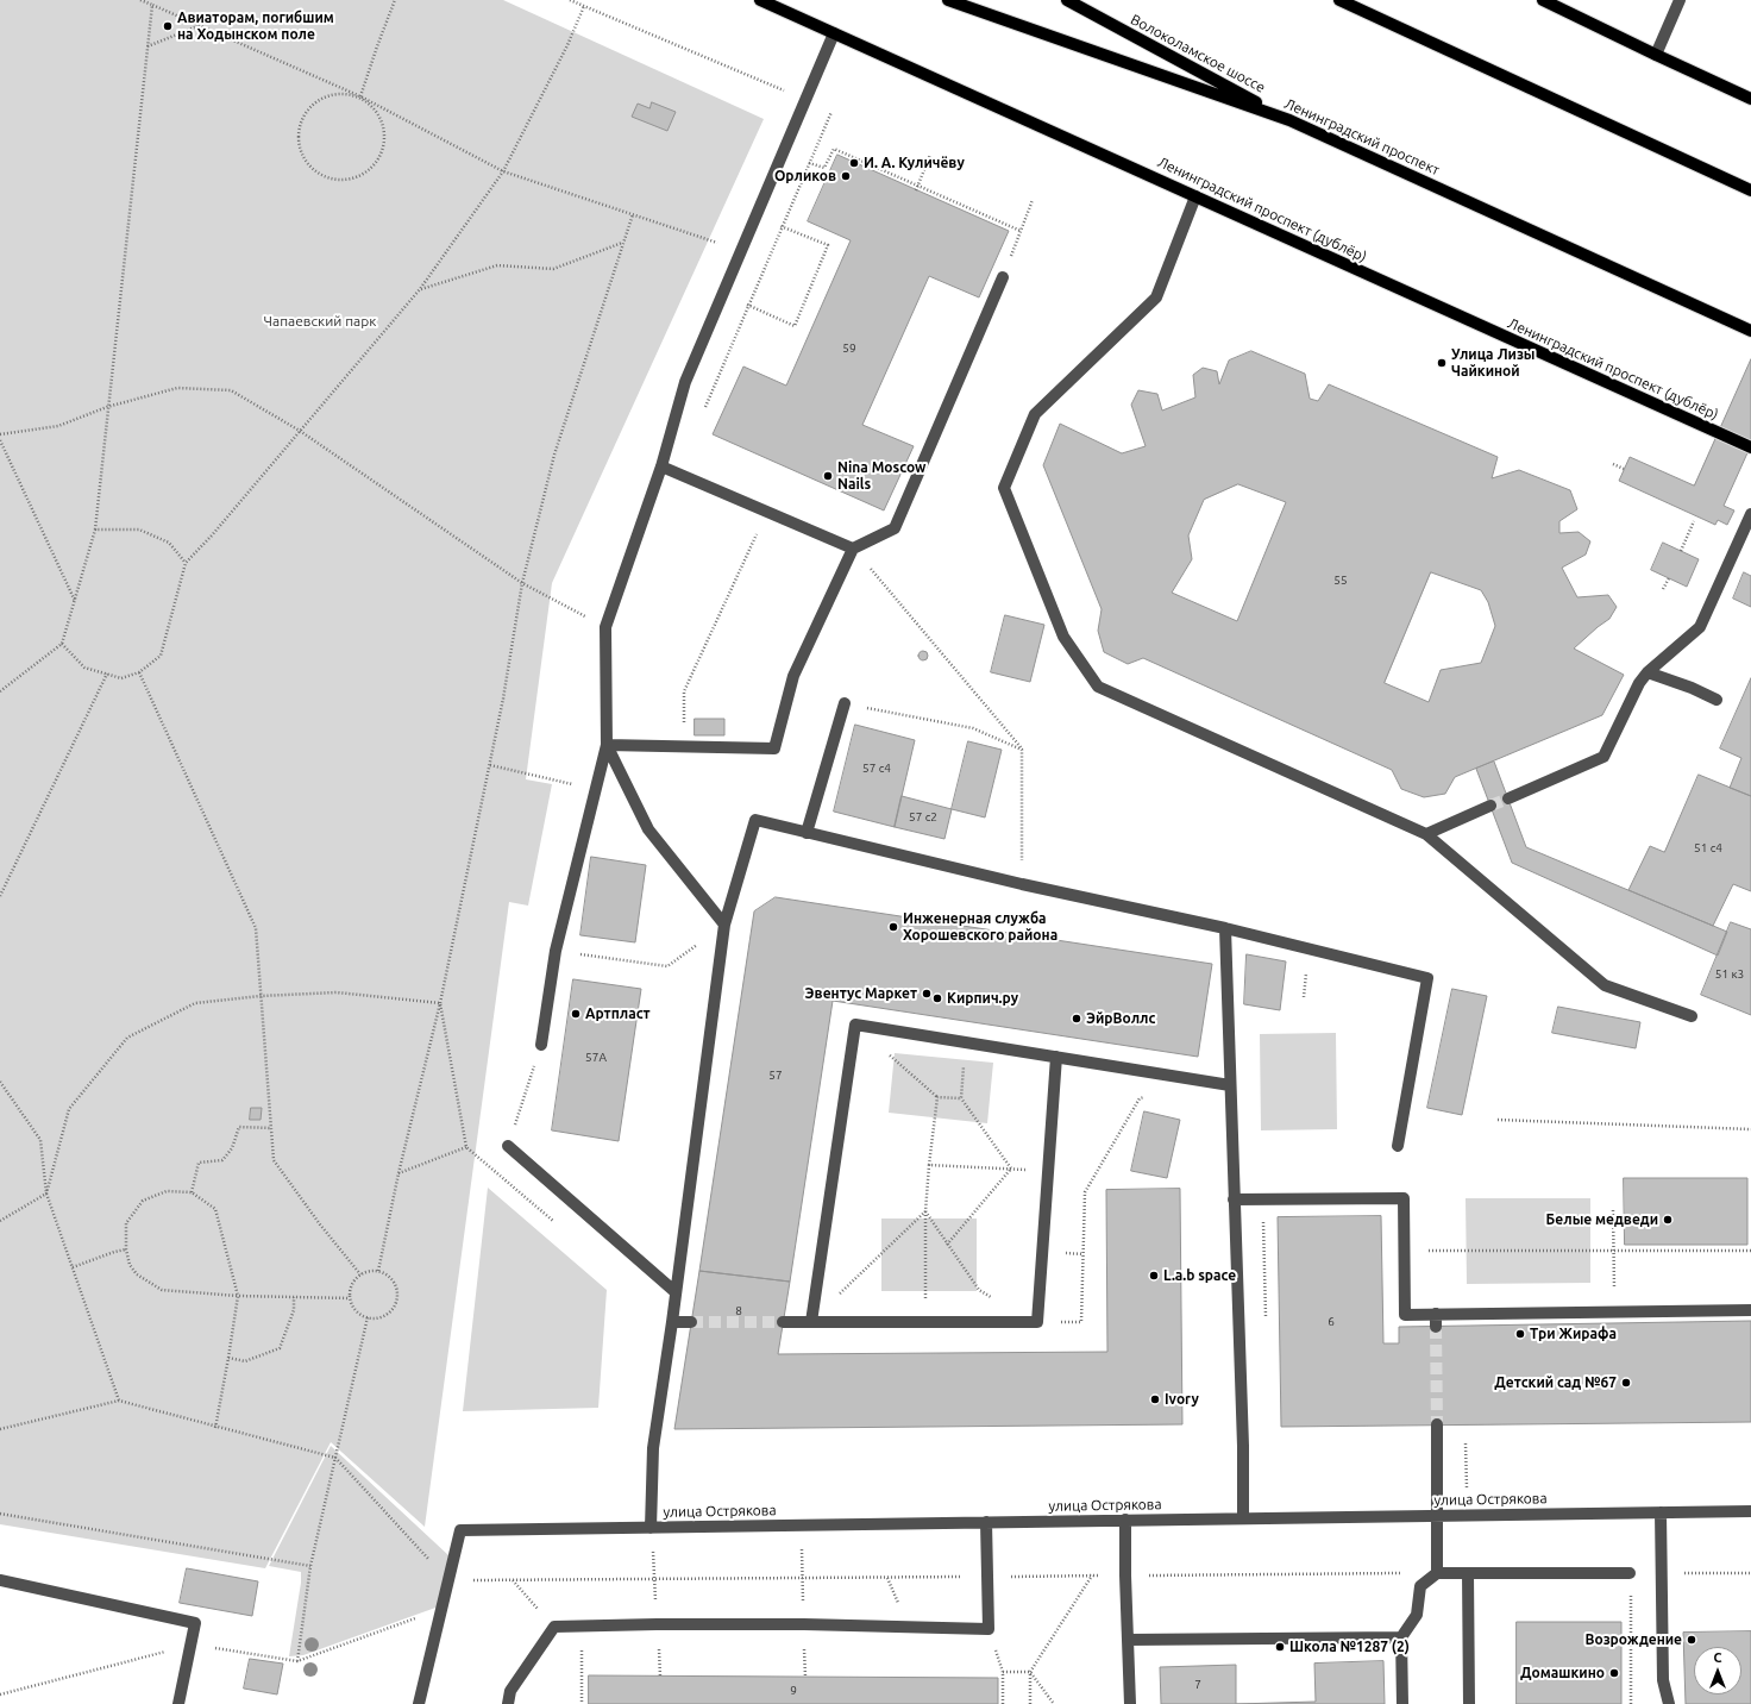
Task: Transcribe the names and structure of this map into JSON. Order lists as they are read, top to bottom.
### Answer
{
  "streets": {
    "main road": ["Волоколамское шоссе", "Ленинградский проспект", "Ленинградский проспект (дублёр)"],
    "street": ["улица Острякова"]
  },
  "crossings": [
    ["Волоколамское шоссе", "Ленинградский проспект"]
  ],
  "parks": ["Чапаевский парк"],
  "places": [
    "Авиаторам, погибшим на Ходынском поле",
    "И. А. Куличёву",
    "Орликов",
    "Улица Лизы Чайкиной",
    "Nina Moscow Nails",
    "Инженерная служба Хорошевского района",
    "Эвентус Маркет",
    "Кирпич.ру",
    "Артпласт",
    "ЭйрВоллс",
    "Белые медведи",
    "L.a.b space",
    "Три Жирафа",
    "Детский сад №67",
    "Ivory",
    "Возрождение",
    "Школа №1287 (2)",
    "Домашкино"
  ],
  "house_numbers": [
    "59",
    "55",
    "57 с4",
    "57 с2",
    "51 с4",
    "51 к3",
    "57А",
    "57",
    "8",
    "6",
    "7",
    "9"
  ],
  "north": "top"
}
